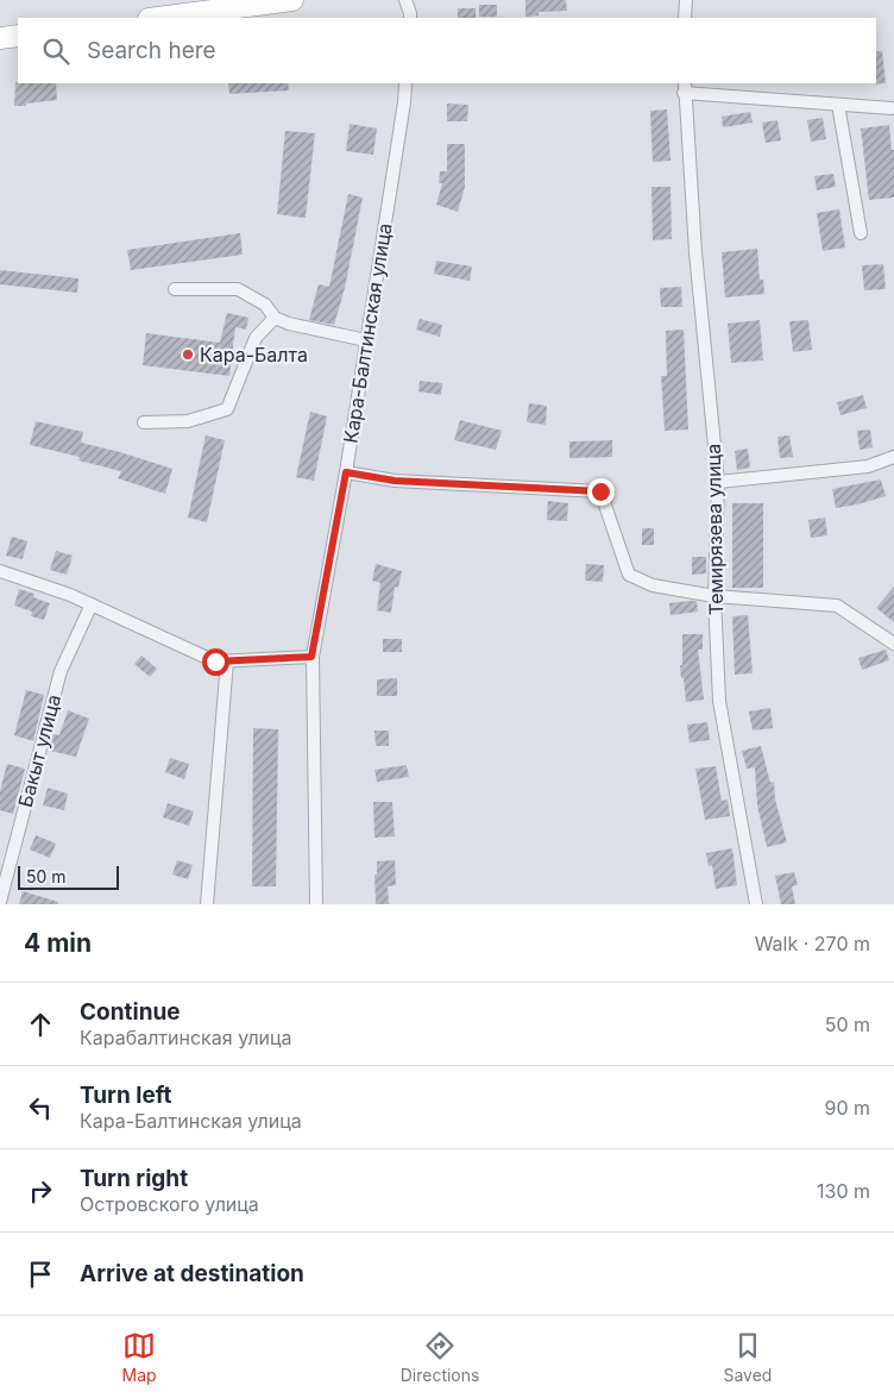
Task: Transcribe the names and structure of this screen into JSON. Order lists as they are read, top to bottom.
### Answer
{
  "streets": {
    "street": ["Кара-Балтинская улица", "Темирязева улица", "Бакыт улица"]
  },
  "places": ["Кара-Балта"],
  "scale_bar": "50 m",
  "page": {
    "search": "Search here",
    "scale": "50 m",
    "heading": ["4 min", "Walk · 270 m"],
    "list": [
      ["Continue", "Карабалтинская улица", "50 m"],
      ["Turn left", "Кара-Балтинская улица", "90 m"],
      ["Turn right", "Островского улица", "130 m"],
      "Arrive at destination"
    ],
    "nav": ["Map", "Directions", "Saved"]
  }
}
